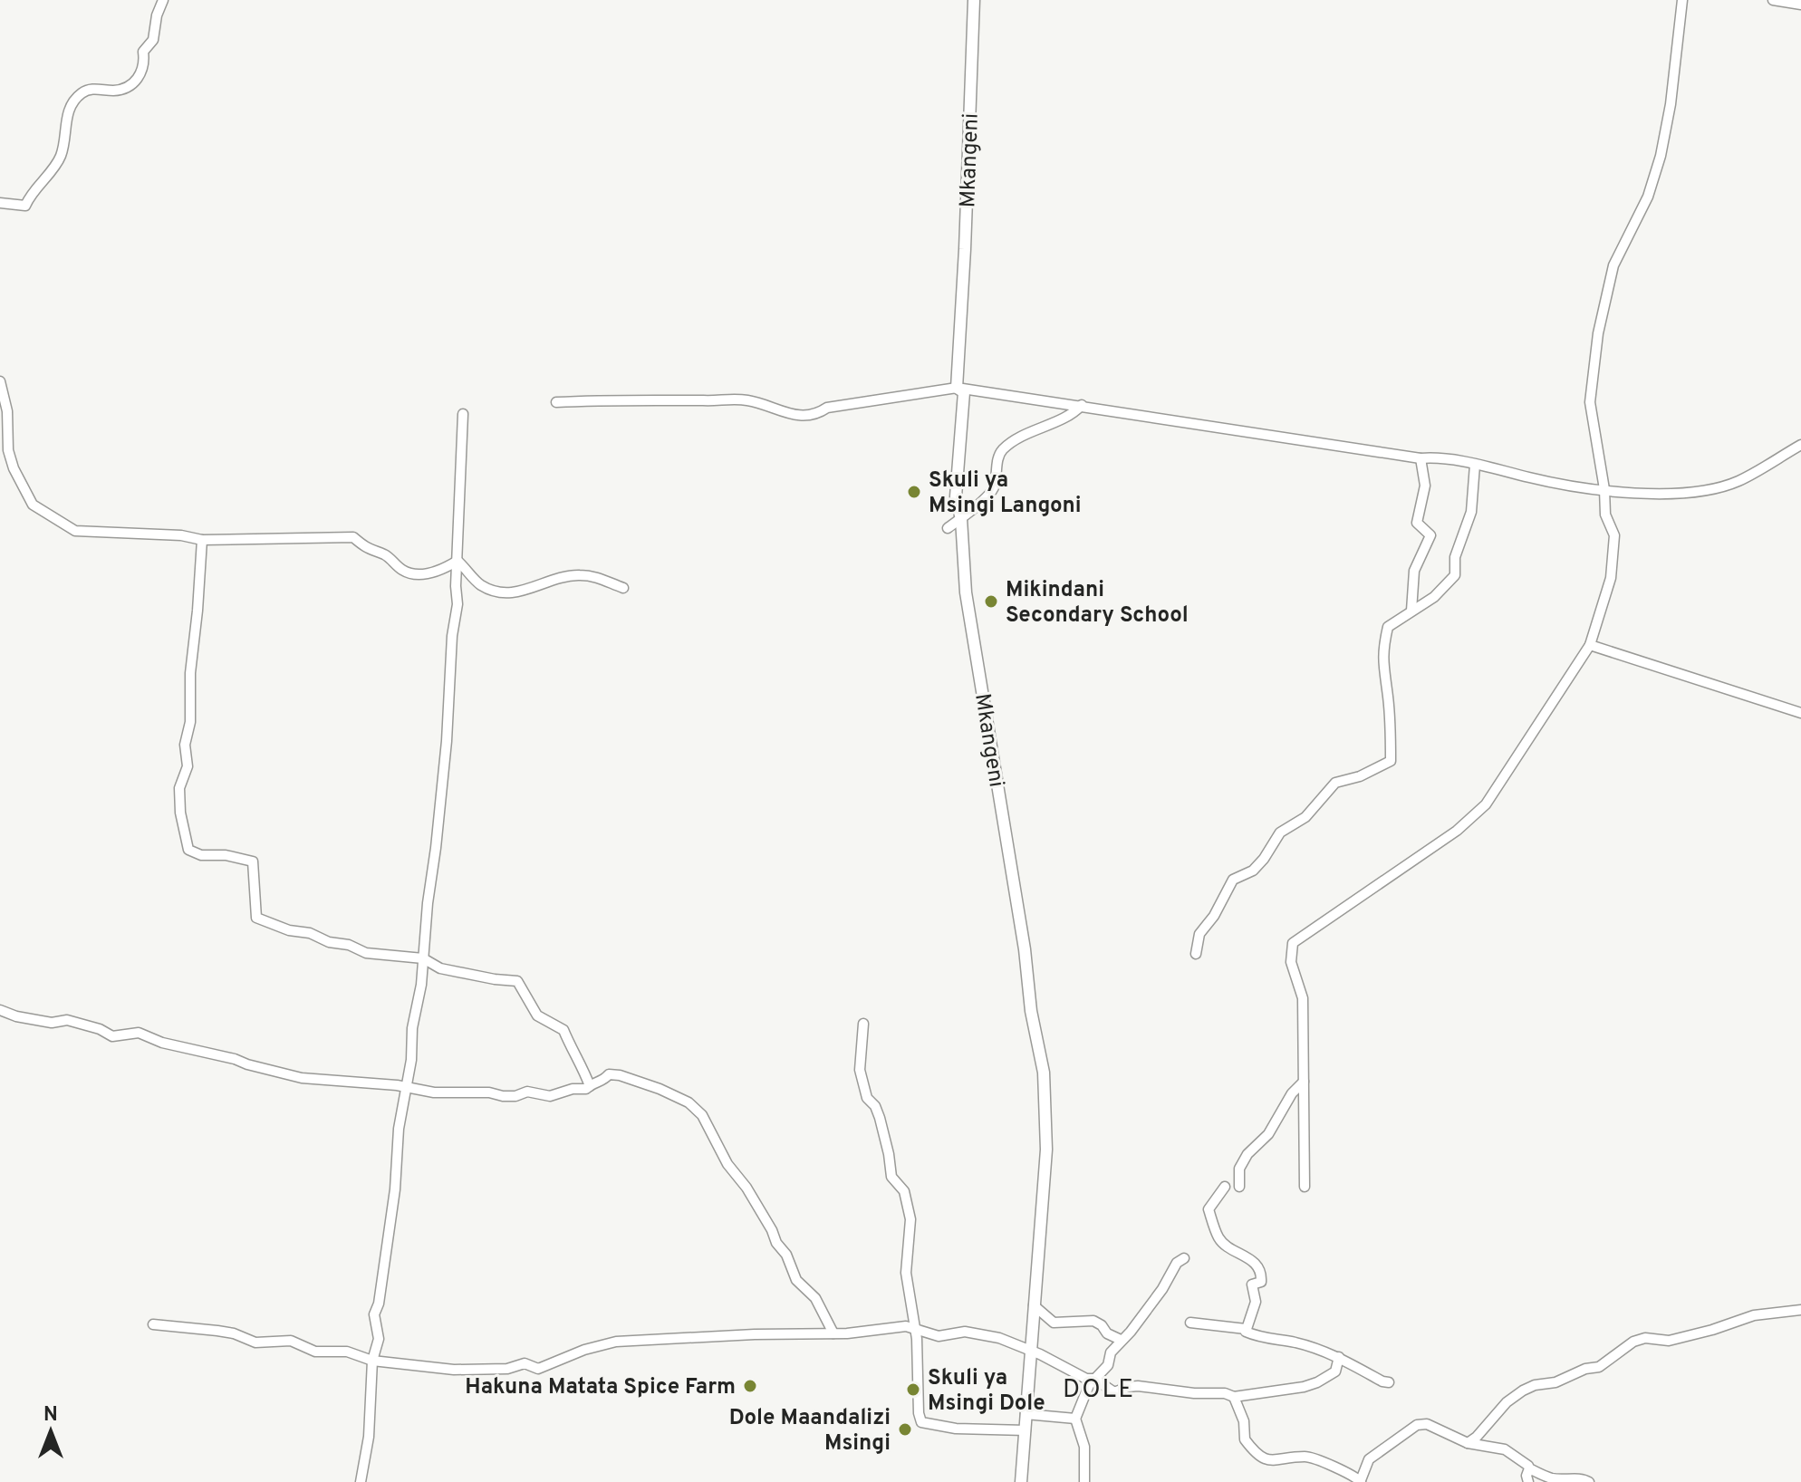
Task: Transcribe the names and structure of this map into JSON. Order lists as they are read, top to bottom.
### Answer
{
  "streets": {
    "street": ["Mkangeni"]
  },
  "districts": ["DOLE"],
  "places": [
    "Skuli ya Msingi Langoni",
    "Mikindani Secondary School",
    "Hakuna Matata Spice Farm",
    "Skuli ya Msingi Dole",
    "Dole Maandalizi Msingi"
  ],
  "north": "top"
}
